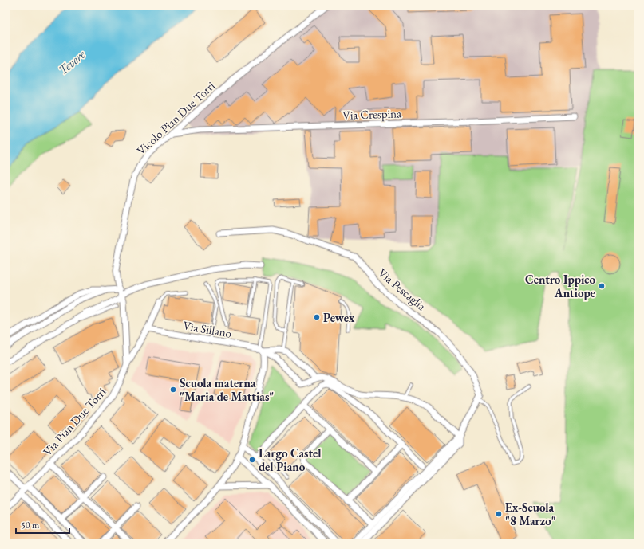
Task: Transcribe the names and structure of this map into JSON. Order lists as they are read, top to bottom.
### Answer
{
  "streets": {
    "street": [
      "Via Crespina",
      "Vicolo Pian Due Torri",
      "Via Pescaglia",
      "Via Sillano",
      "Via Pian Due Torri"
    ]
  },
  "crossings": [
    ["Via Crespina", "Vicolo Pian Due Torri"],
    ["Vicolo Pian Due Torri", "Via Pian Due Torri"],
    ["Via Sillano", "Via Pian Due Torri"]
  ],
  "water": ["Tevere"],
  "places": [
    "Centro Ippico Antiope",
    "Pewex",
    "Scuola materna \"Maria de Mattias\"",
    "Largo Castel del Piano",
    "Ex-Scuola \"8 Marzo\""
  ],
  "scale_bar": "50 m"
}
